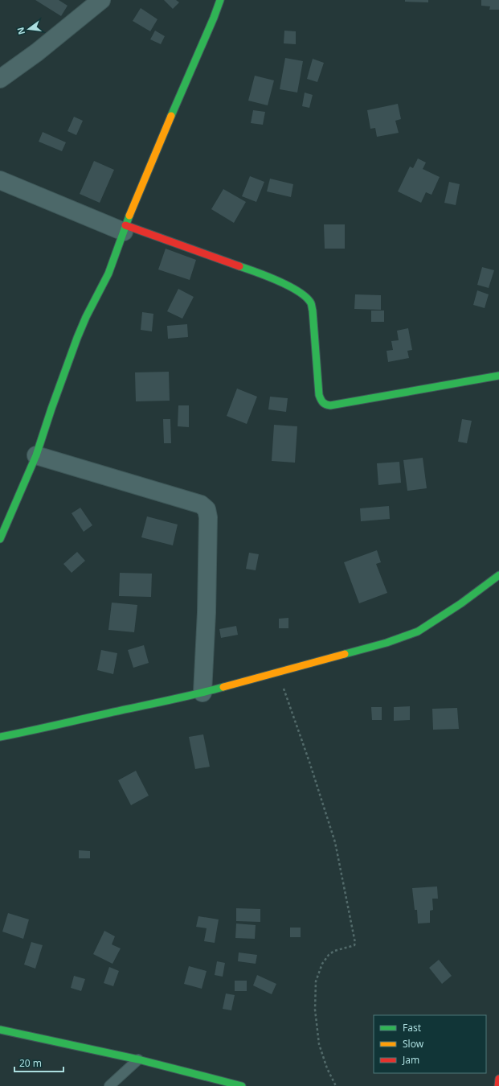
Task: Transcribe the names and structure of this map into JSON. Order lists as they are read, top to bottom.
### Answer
{
  "legend": ["Fast", "Slow", "Jam"],
  "scale_bar": "20 m",
  "north": "left"
}
